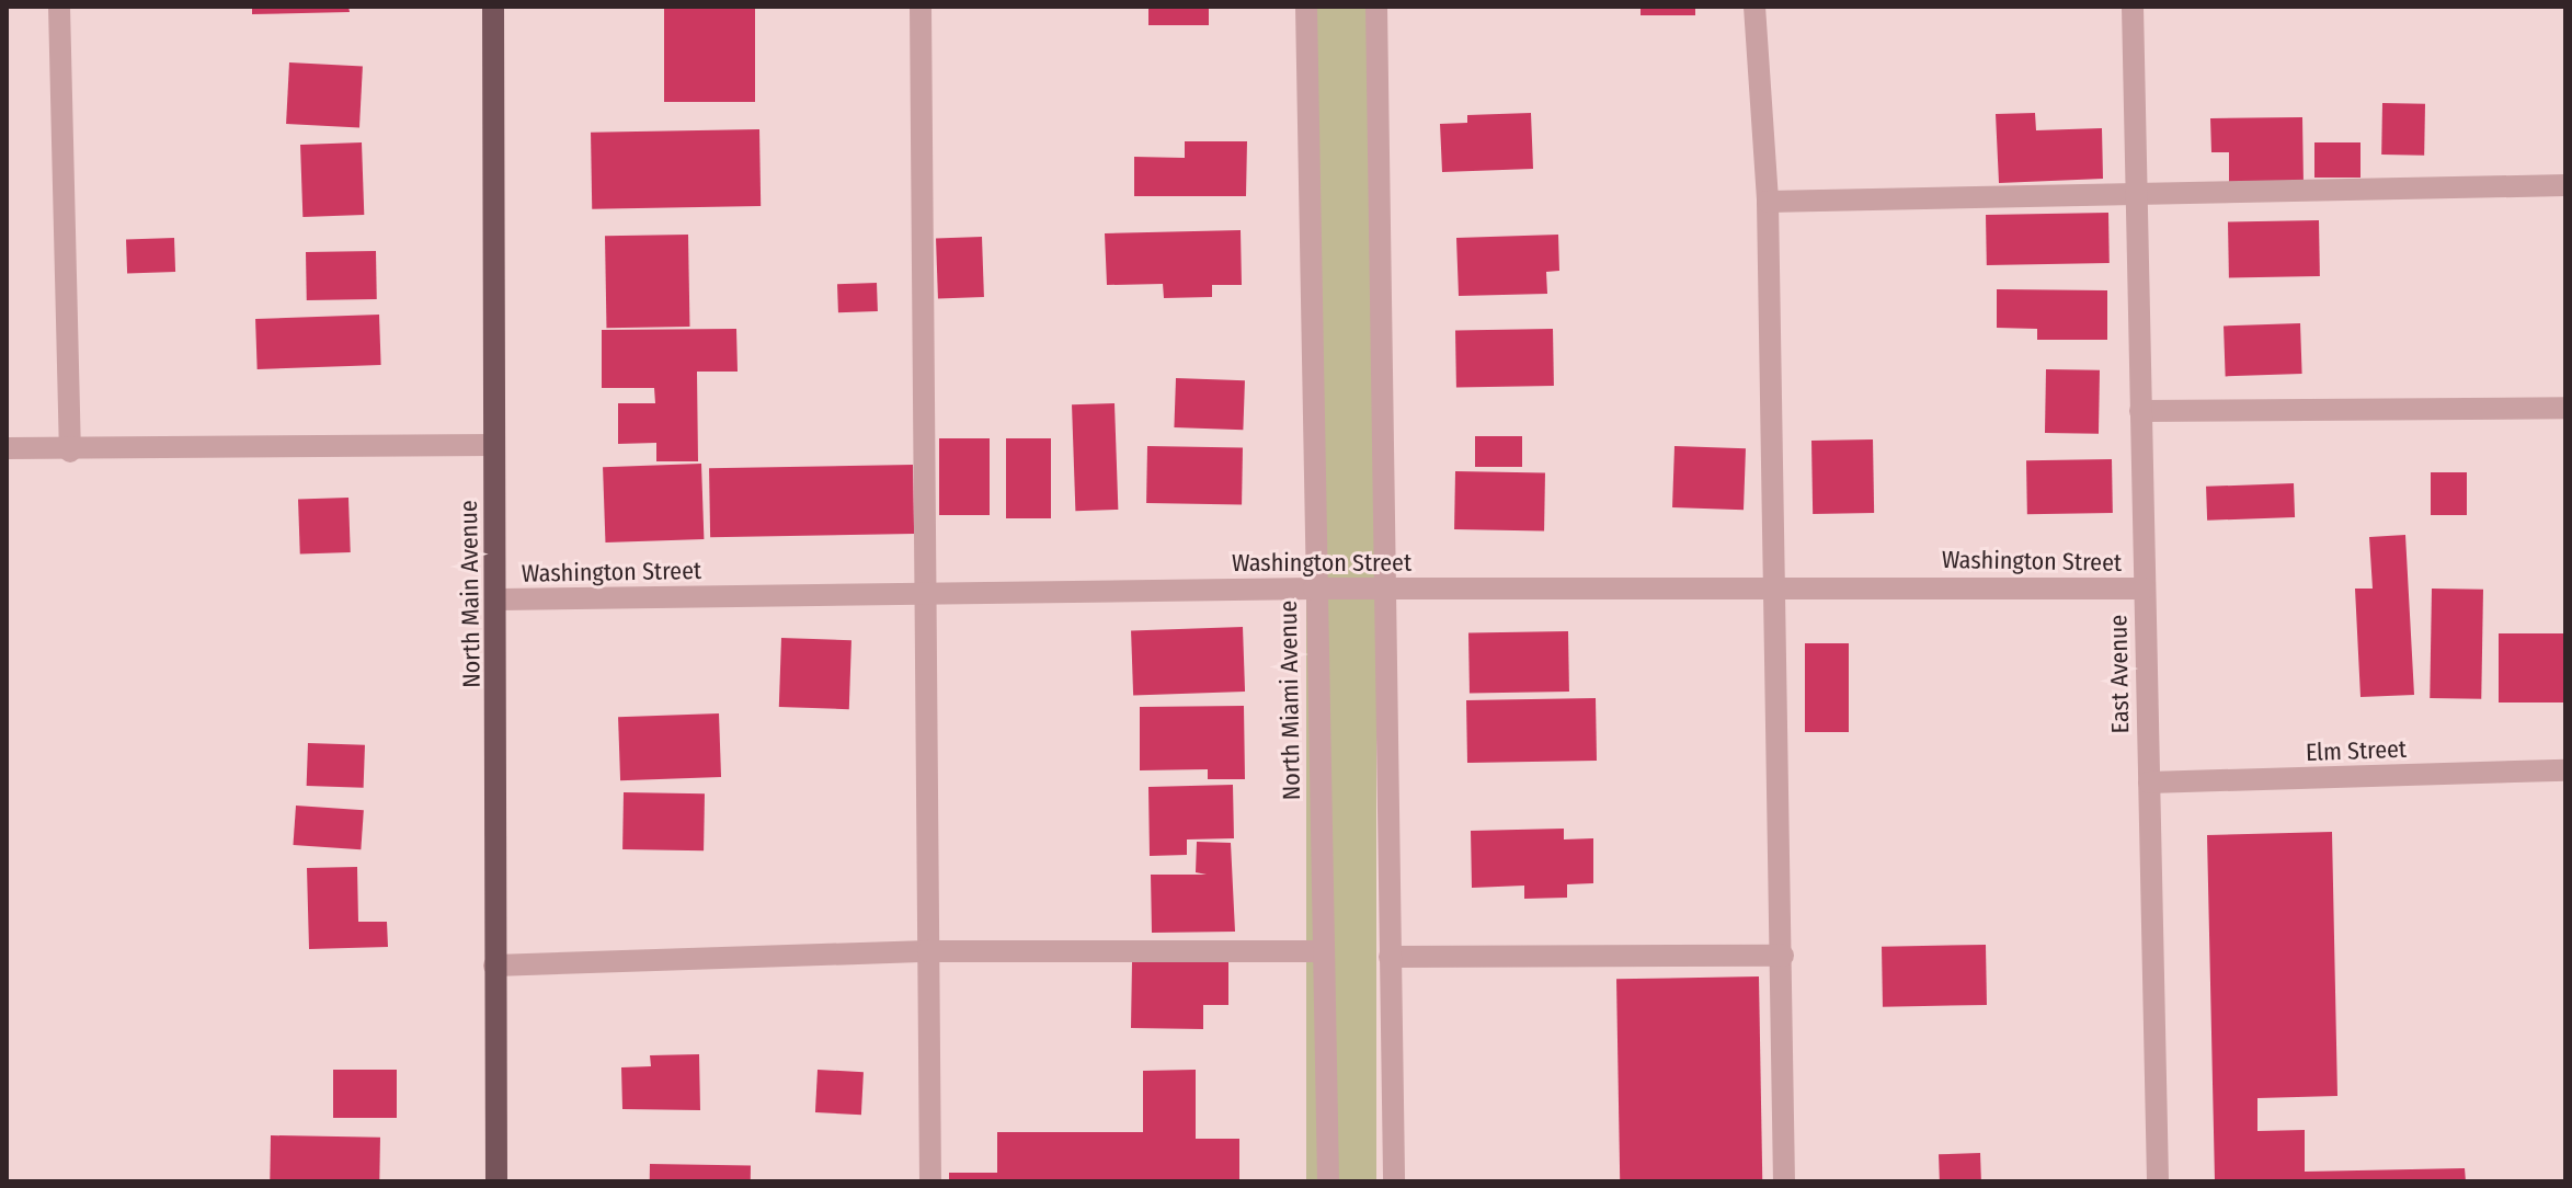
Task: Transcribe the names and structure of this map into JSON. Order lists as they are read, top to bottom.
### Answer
{
  "streets": {
    "main road": ["North Main Avenue"],
    "street": [
      "Washington Street",
      "East Avenue",
      "North Miami Avenue",
      "Elm Street"
    ]
  },
  "crossings": [
    ["Washington Street", "North Main Avenue"],
    ["Washington Street", "East Avenue"],
    ["Washington Street", "North Miami Avenue"],
    ["East Avenue", "Elm Street"]
  ]
}
